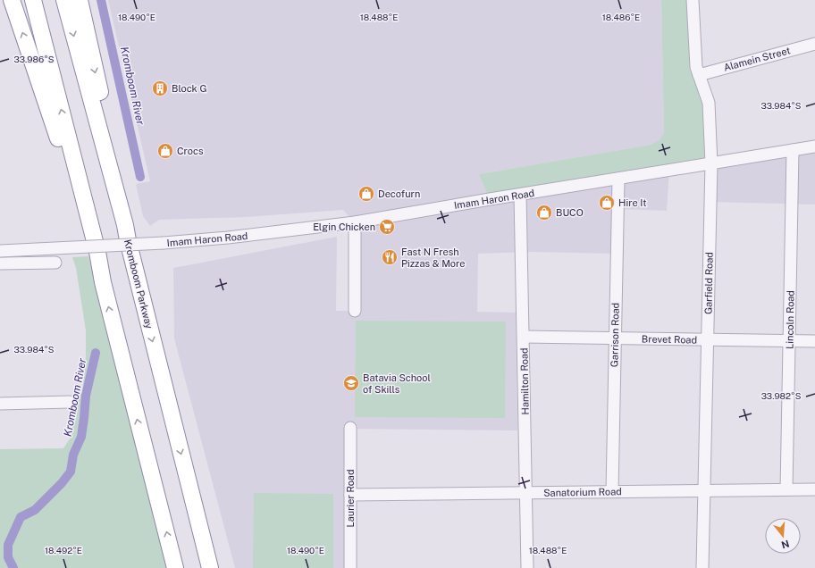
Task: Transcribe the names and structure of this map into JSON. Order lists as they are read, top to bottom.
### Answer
{
  "streets": {
    "highway": ["Kromboom Parkway"],
    "street": [
      "Alamein Street",
      "Imam Haron Road",
      "Garfield Road",
      "Lincoln Road",
      "Garrison Road",
      "Brevet Road",
      "Hamilton Road",
      "Sanatorium Road",
      "Laurier Road"
    ]
  },
  "crossings": [
    ["Alamein Street", "Garfield Road"],
    ["Imam Haron Road", "Garfield Road"],
    ["Imam Haron Road", "Lincoln Road"],
    ["Imam Haron Road", "Garrison Road"],
    ["Imam Haron Road", "Hamilton Road"],
    ["Garfield Road", "Brevet Road"],
    ["Garfield Road", "Sanatorium Road"],
    ["Lincoln Road", "Brevet Road"],
    ["Lincoln Road", "Sanatorium Road"],
    ["Garrison Road", "Brevet Road"],
    ["Garrison Road", "Sanatorium Road"],
    ["Brevet Road", "Hamilton Road"],
    ["Hamilton Road", "Sanatorium Road"],
    ["Sanatorium Road", "Laurier Road"]
  ],
  "water": ["Kromboom River"],
  "places": {
    "building": ["Block G"],
    "shop": [
      "Crocs",
      "Decofurn",
      "Hire It",
      "BUCO"
    ],
    "supermarket": ["Elgin Chicken"],
    "restaurant": ["Fast N Fresh Pizzas & More"],
    "school or university": ["Batavia School of Skills"]
  },
  "north": "bottom",
  "coordinates": [
    "18.490°E",
    "18.488°E",
    "18.486°E",
    "33.986°S",
    "33.984°S",
    "33.982°S",
    "18.492°E"
  ]
}
